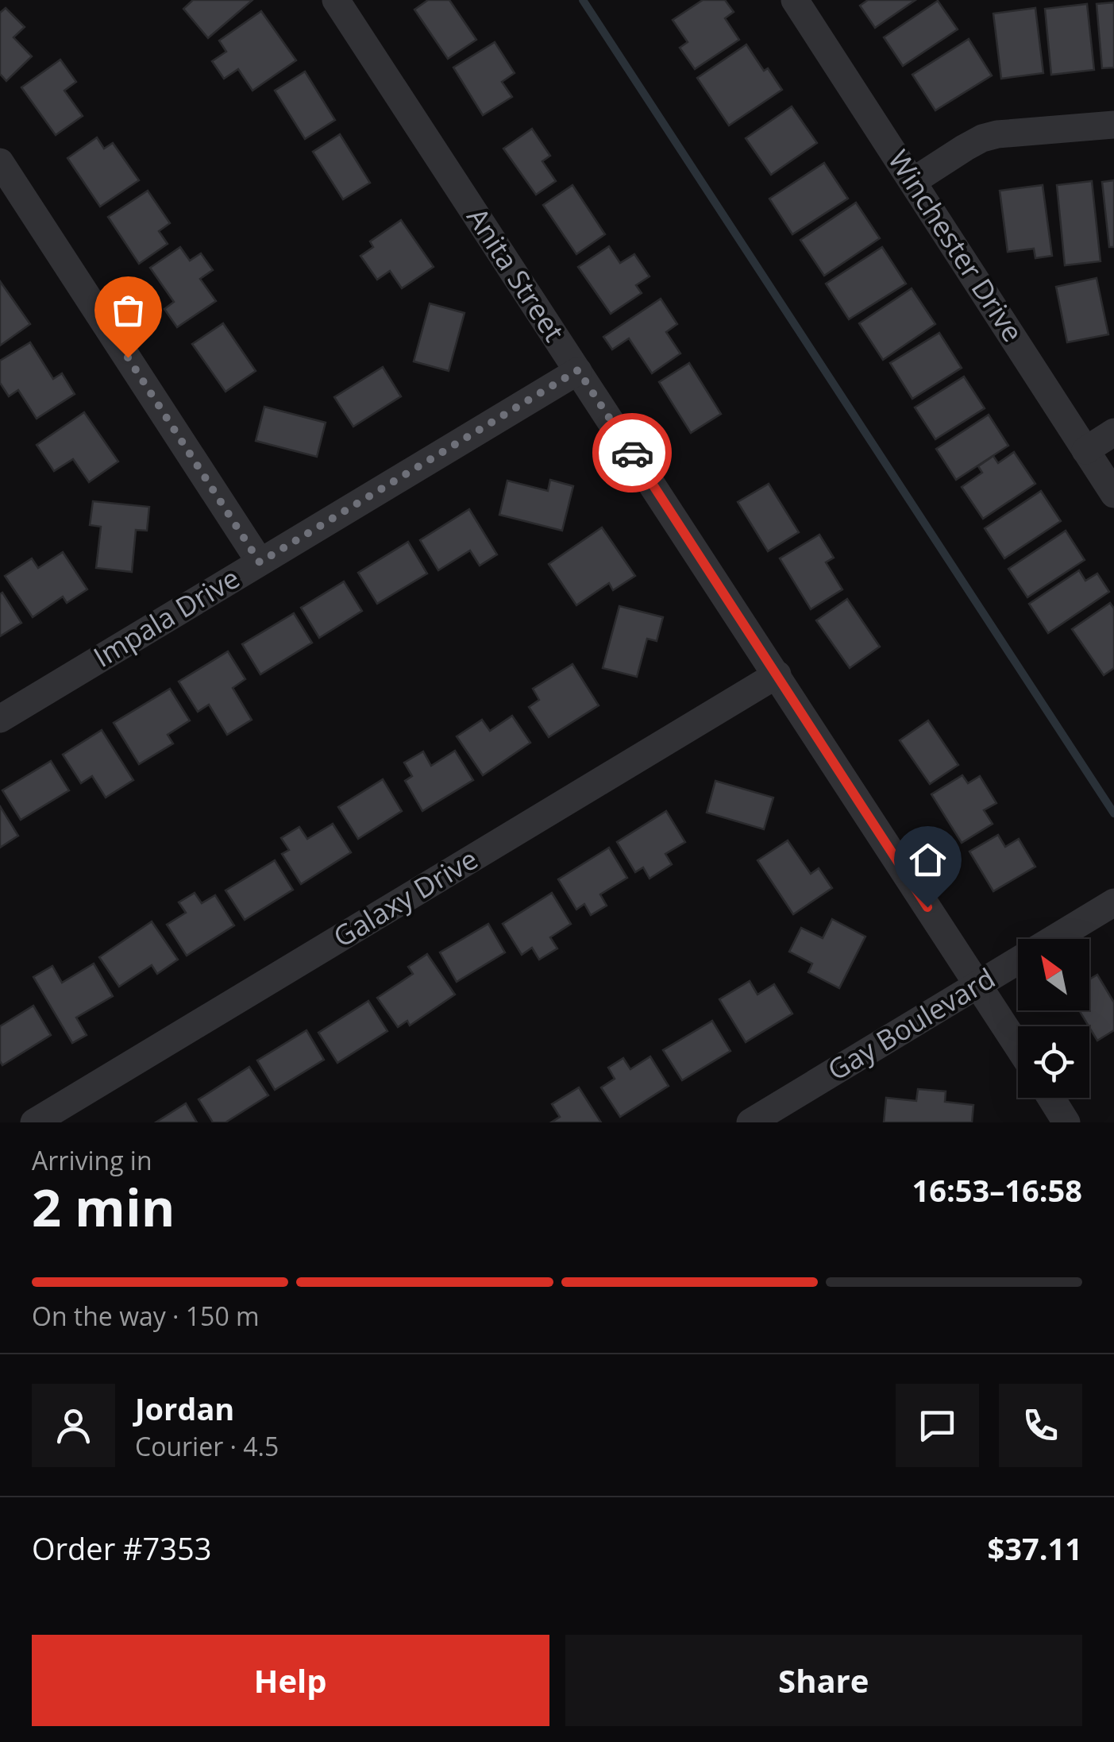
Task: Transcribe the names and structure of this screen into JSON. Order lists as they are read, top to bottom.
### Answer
{
  "streets": {
    "street": [
      "Winchester Drive",
      "Anita Street",
      "Impala Drive",
      "Galaxy Drive",
      "Gay Boulevard"
    ]
  },
  "crossings": [
    ["Anita Street", "Impala Drive"],
    ["Anita Street", "Galaxy Drive"],
    ["Anita Street", "Gay Boulevard"]
  ],
  "north": "top left",
  "page": {
    "heading": ["2 min", "Arriving in", "16:53–16:58"],
    "panel": [
      "Jordan",
      "Courier · 4.5",
      "Order #7353",
      "$37.11"
    ],
    "bar": "On the way · 150 m",
    "buttons": ["Help", "Share"]
  }
}
